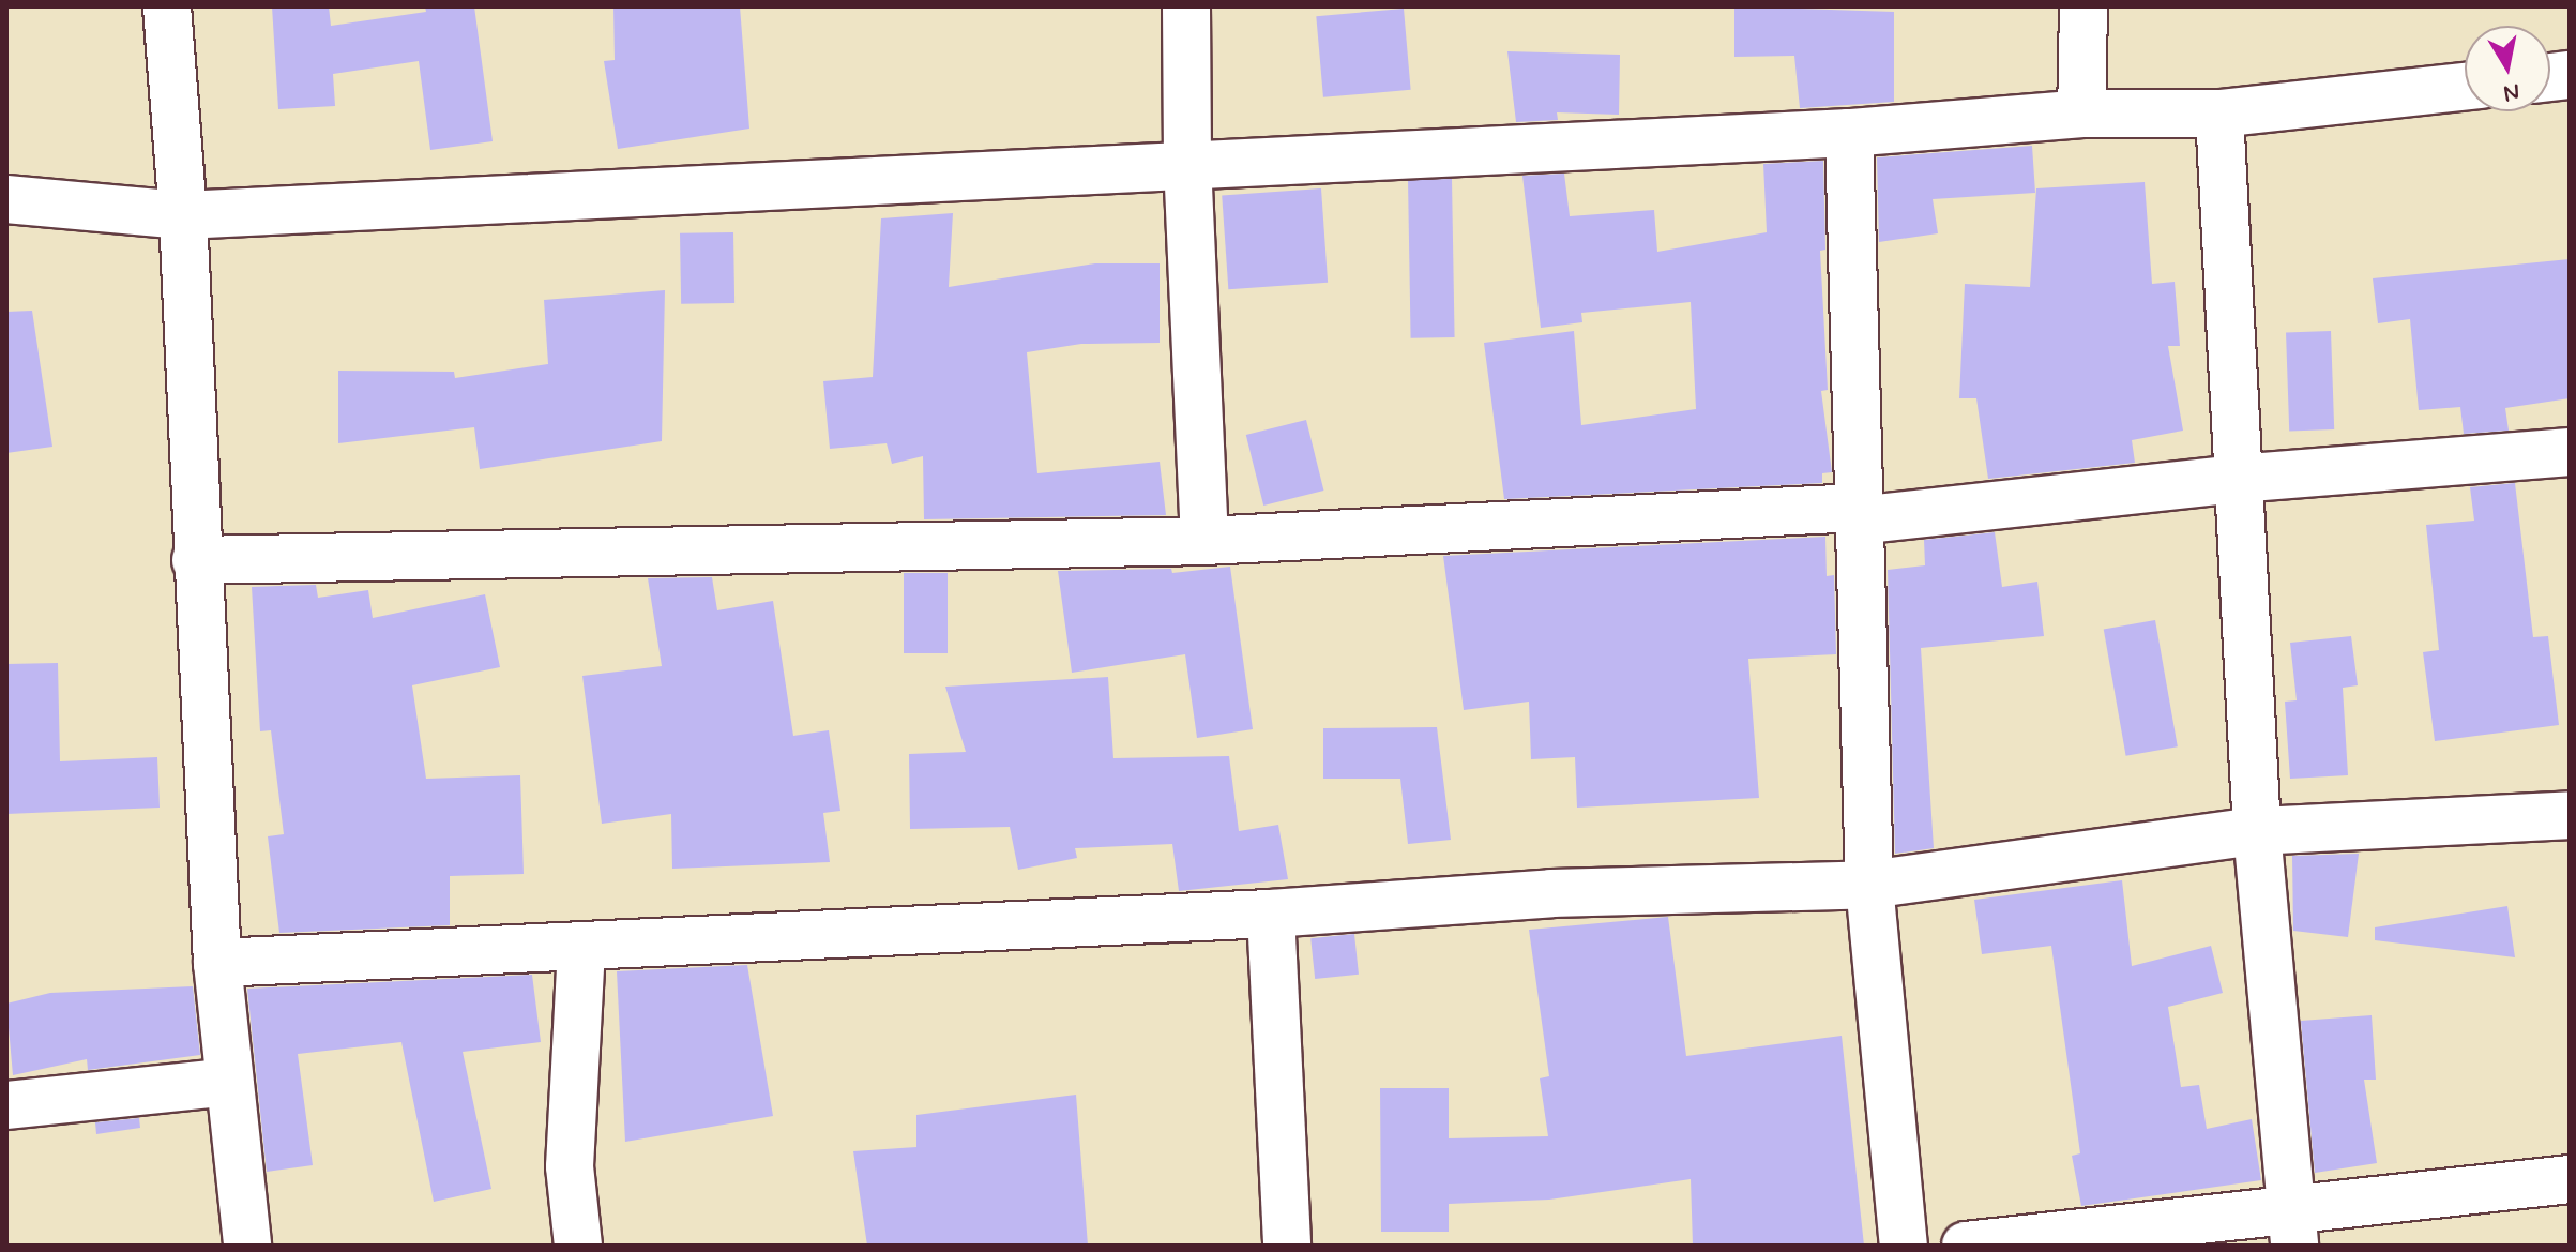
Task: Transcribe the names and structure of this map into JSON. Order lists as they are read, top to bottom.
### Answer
{
  "north": "bottom"
}
